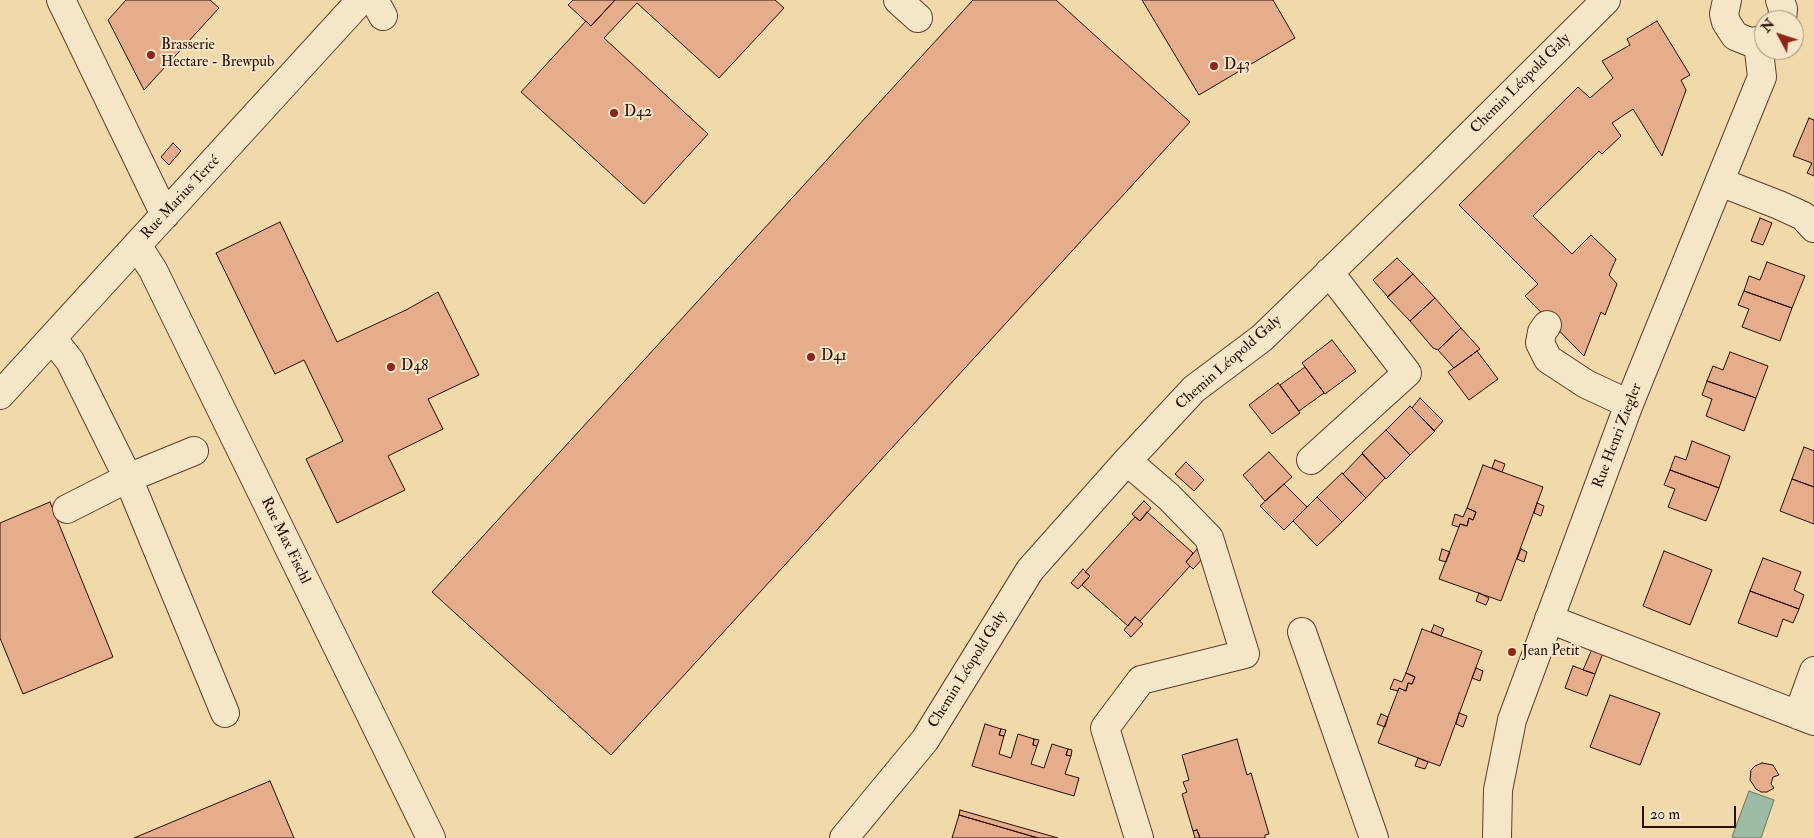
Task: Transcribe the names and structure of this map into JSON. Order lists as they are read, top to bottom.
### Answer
{
  "streets": {
    "street": [
      "Chemin Léopold Galy",
      "Rue Marius Tercé",
      "Rue Henri Ziegler",
      "Rue Max Fischl"
    ]
  },
  "crossings": [
    ["Rue Marius Tercé", "Rue Max Fischl"]
  ],
  "places": [
    "Brasserie Hectare - Brewpub",
    "D43",
    "D42",
    "D41",
    "D48",
    "Jean Petit"
  ],
  "scale_bar": "20 m",
  "north": "top left"
}
